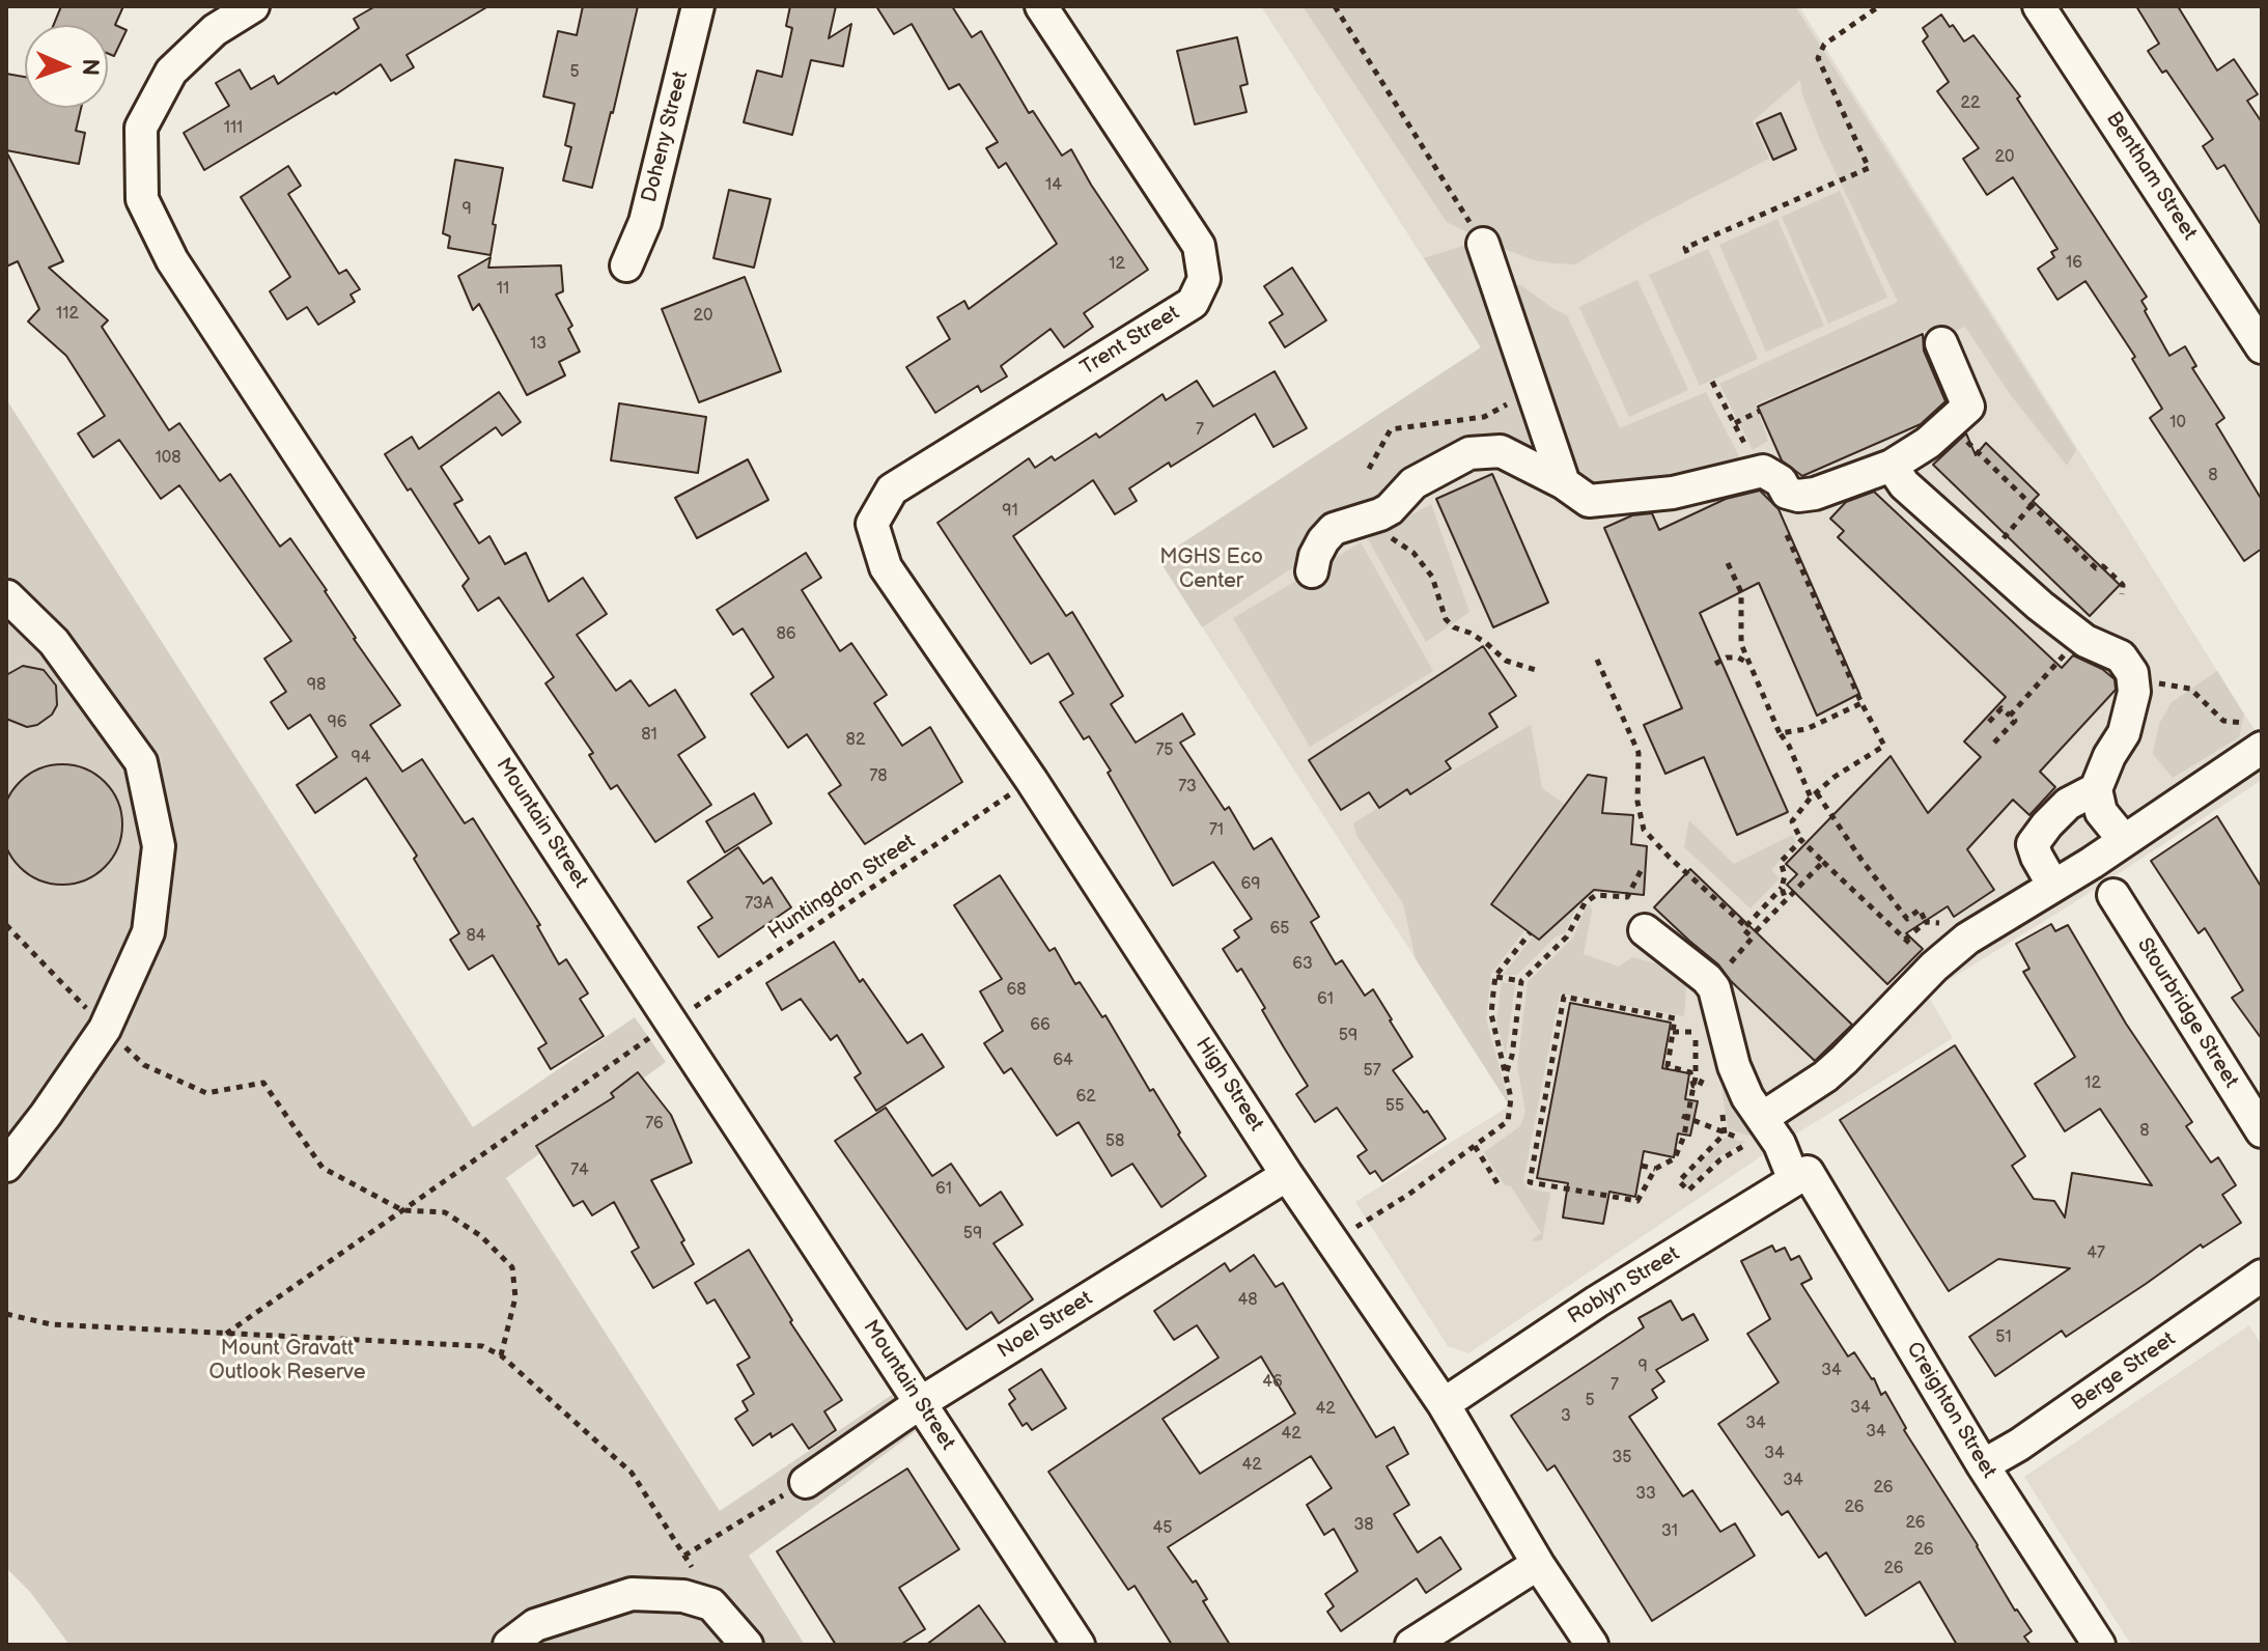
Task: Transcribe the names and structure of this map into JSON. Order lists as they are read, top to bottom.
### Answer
{
  "streets": {
    "street": [
      "Doheny Street",
      "Bentham Street",
      "Trent Street",
      "Mountain Street",
      "Stourbridge Street",
      "High Street",
      "Roblyn Street",
      "Noel Street",
      "Berge Street",
      "Creighton Street"
    ],
    "path": ["Huntingdon Street"]
  },
  "crossings": [
    ["Trent Street", "High Street"],
    ["Mountain Street", "Huntingdon Street"],
    ["Mountain Street", "Noel Street"],
    ["Huntingdon Street", "High Street"],
    ["High Street", "Roblyn Street"],
    ["High Street", "Noel Street"],
    ["Roblyn Street", "Creighton Street"],
    ["Berge Street", "Creighton Street"]
  ],
  "parks": ["MGHS Eco Center", "Mount Gravatt Outlook Reserve"],
  "house_numbers": [
    "5",
    "22",
    "111",
    "20",
    "14",
    "9",
    "16",
    "12",
    "11",
    "112",
    "20",
    "13",
    "10",
    "7",
    "108",
    "8",
    "91",
    "86",
    "98",
    "96",
    "81",
    "82",
    "75",
    "94",
    "78",
    "73",
    "71",
    "69",
    "73A",
    "65",
    "84",
    "63",
    "68",
    "61",
    "66",
    "59",
    "64",
    "57",
    "12",
    "62",
    "55",
    "76",
    "8",
    "58",
    "74",
    "61",
    "59",
    "47",
    "48",
    "51",
    "9",
    "34",
    "46",
    "7",
    "5",
    "34",
    "42",
    "3",
    "34",
    "34",
    "42",
    "34",
    "35",
    "42",
    "34",
    "26",
    "33",
    "26",
    "26",
    "38",
    "45",
    "31",
    "26",
    "26"
  ],
  "north": "right"
}
